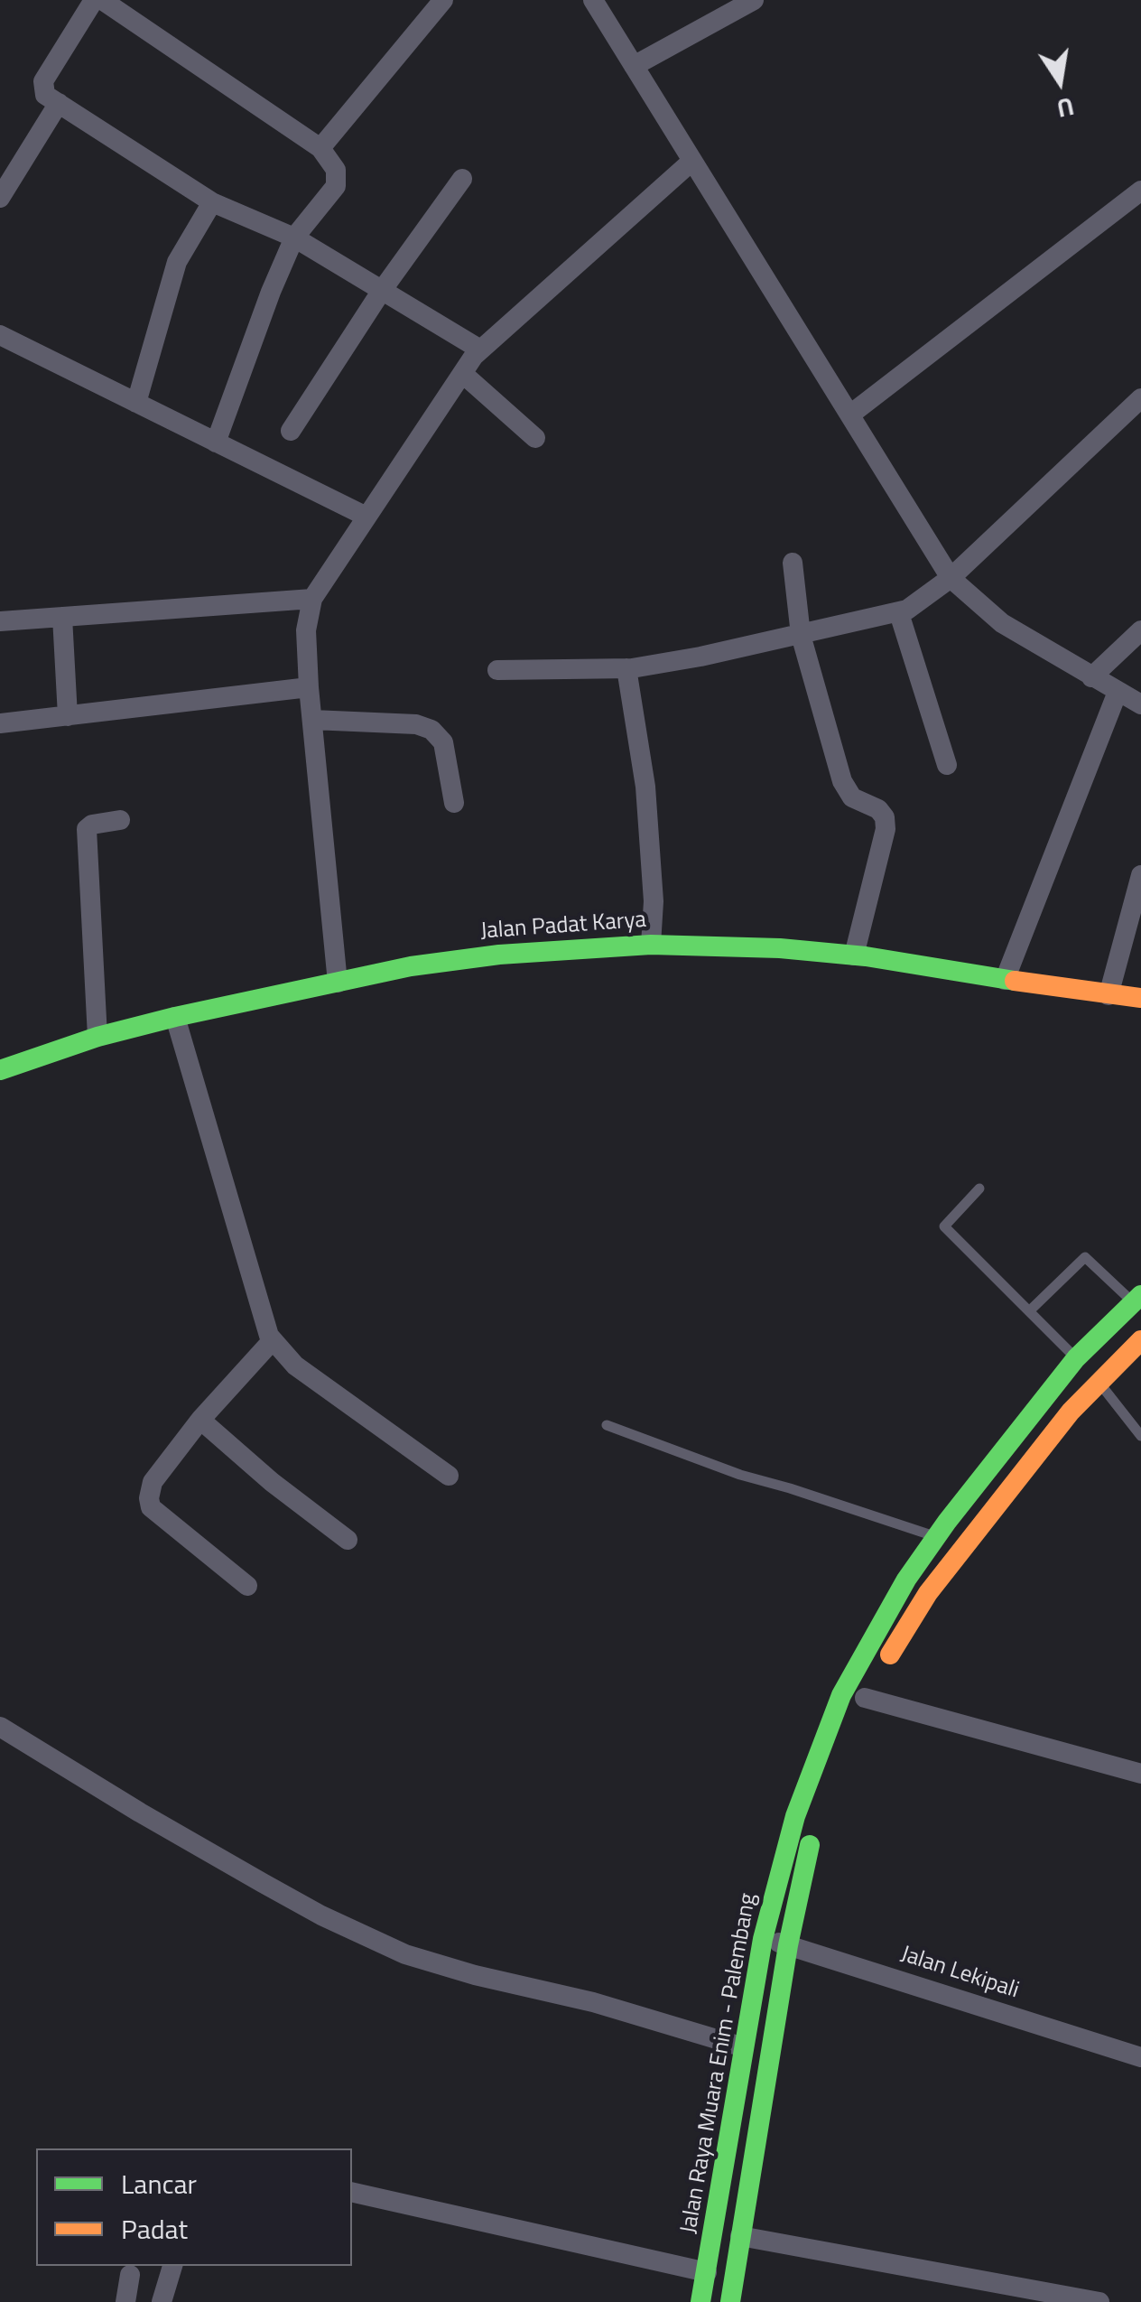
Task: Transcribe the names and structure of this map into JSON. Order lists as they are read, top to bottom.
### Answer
{
  "streets": {
    "main road": ["Jalan Padat Karya", "Jalan Raya Muara Enim - Palembang"],
    "street": ["Jalan Lekipali"]
  },
  "crossings": [
    ["Jalan Lekipali", "Jalan Raya Muara Enim - Palembang"]
  ],
  "legend": ["Lancar", "Padat"],
  "north": "bottom"
}
